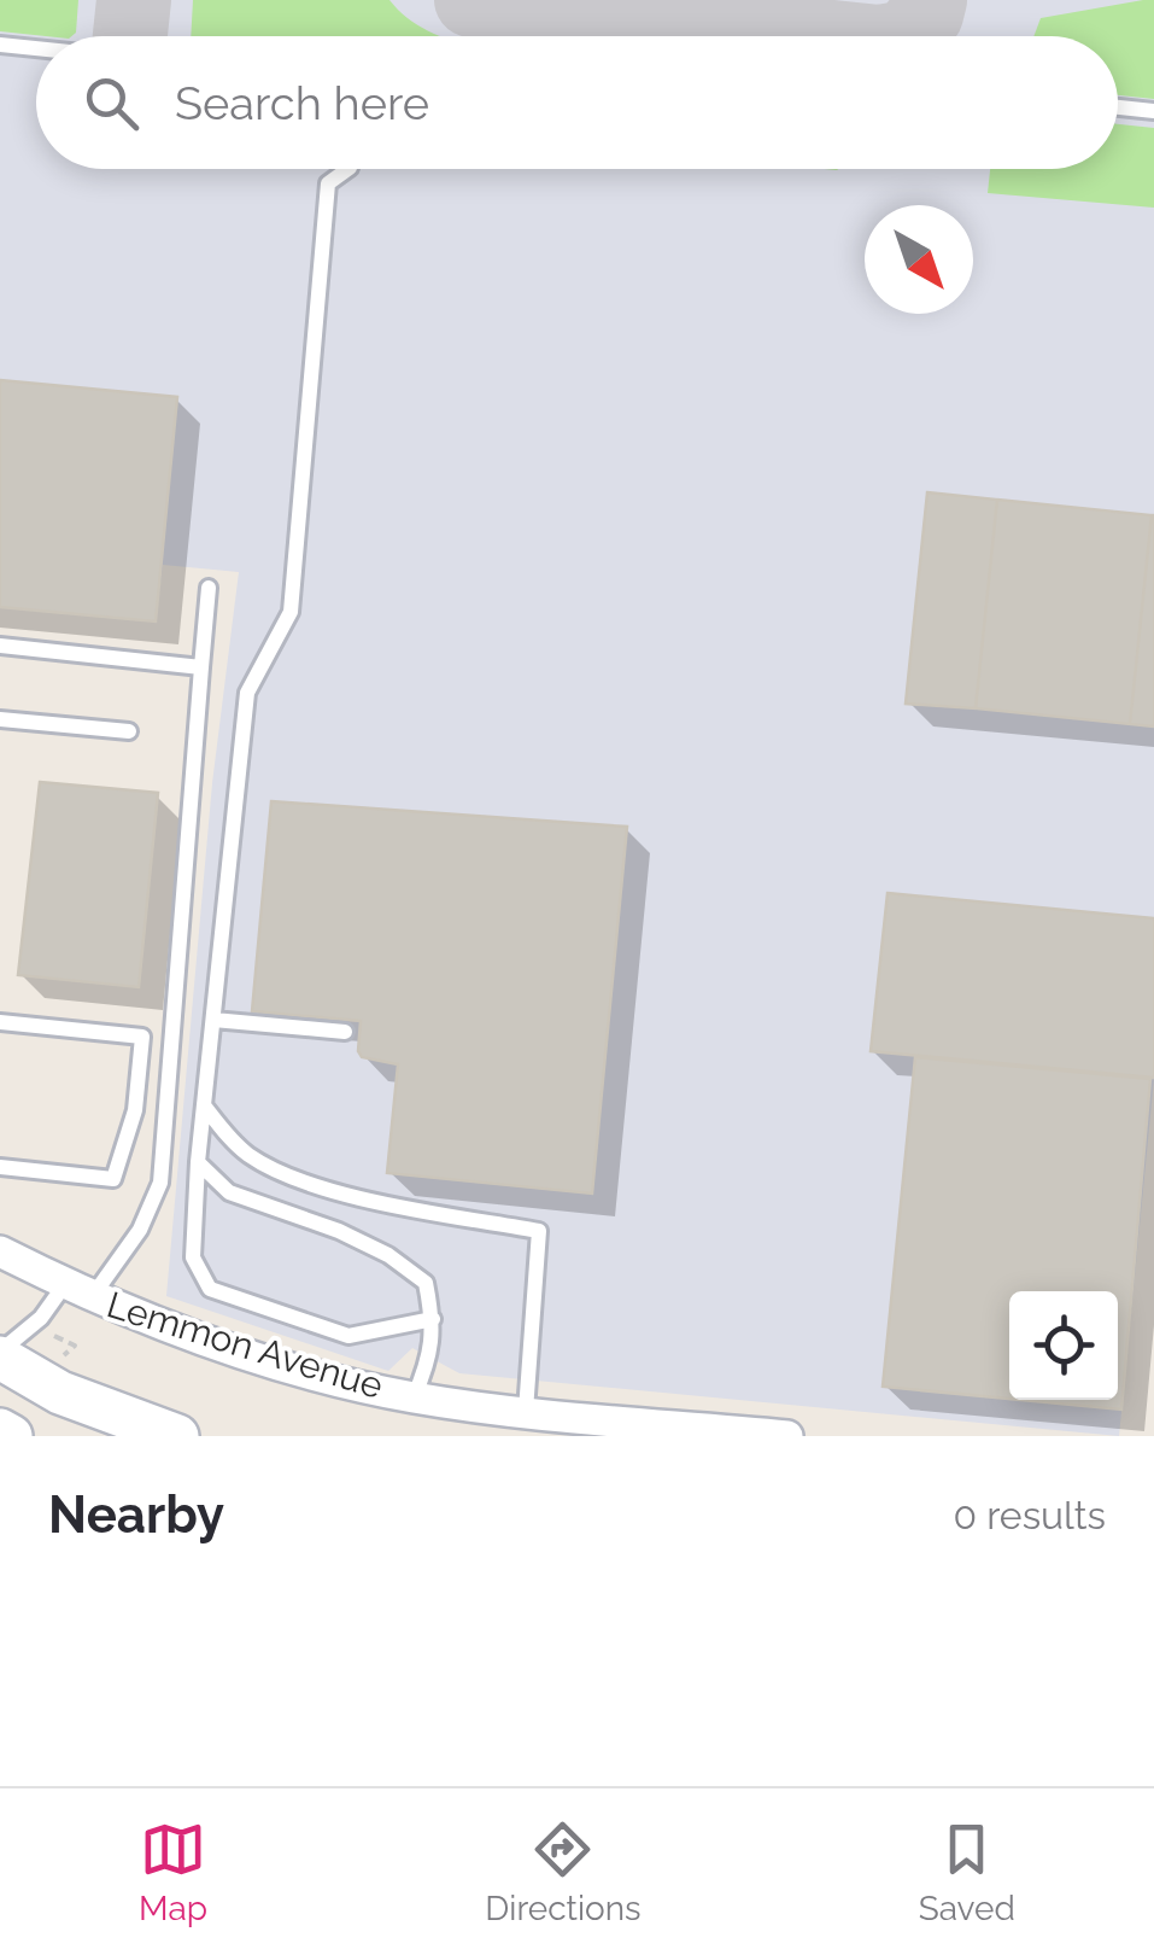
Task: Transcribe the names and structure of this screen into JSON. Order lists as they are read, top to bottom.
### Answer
{
  "streets": {
    "street": ["Lemmon Avenue"]
  },
  "north": "bottom right",
  "page": {
    "search": "Search here",
    "heading": ["Nearby", "0 results"],
    "nav": ["Map", "Directions", "Saved"]
  }
}
